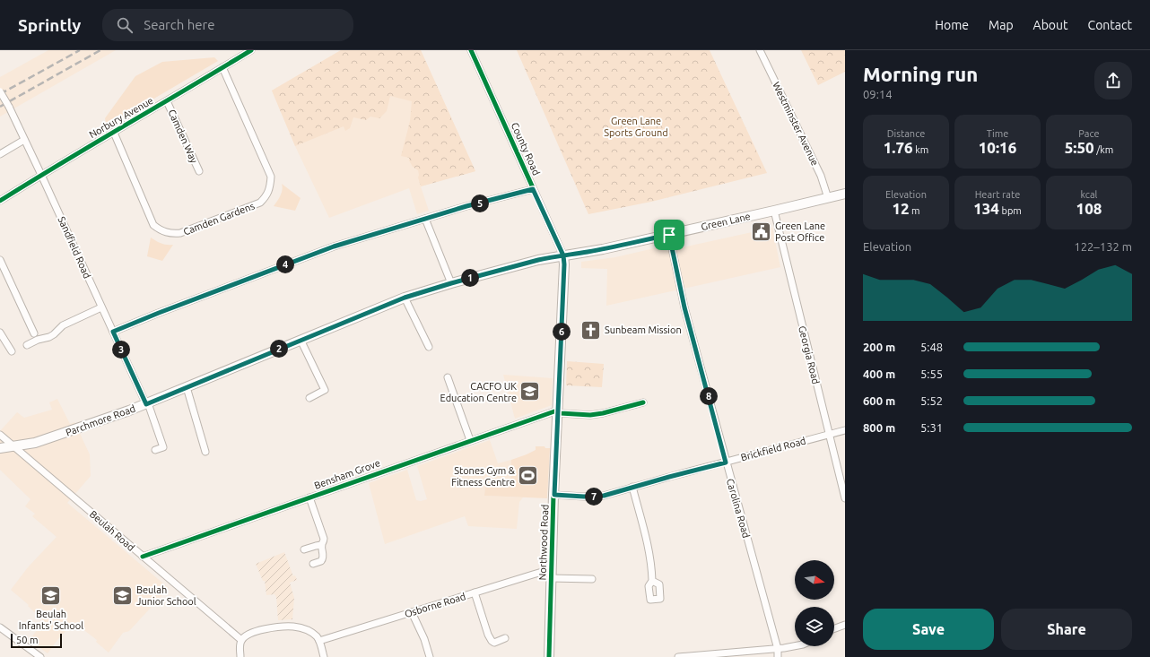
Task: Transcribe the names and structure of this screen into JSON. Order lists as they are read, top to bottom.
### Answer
{
  "streets": {
    "main road": ["Green Lane", "Parchmore Road", "Northwood Road"],
    "street": [
      "Norbury Avenue",
      "Westminster Avenue",
      "Camden Way",
      "County Road",
      "Camden Gardens",
      "Sandfield Road",
      "Georgia Road",
      "Brickfield Road",
      "Bensham Grove",
      "Carolina Road",
      "Beulah Road",
      "Osborne Road"
    ]
  },
  "crossings": [
    ["Norbury Avenue", "Camden Way"],
    ["Norbury Avenue", "Camden Gardens"],
    ["Norbury Avenue", "Sandfield Road"],
    ["Westminster Avenue", "Green Lane"],
    ["County Road", "Green Lane"],
    ["County Road", "Parchmore Road"],
    ["County Road", "Northwood Road"],
    ["Green Lane", "Georgia Road"],
    ["Green Lane", "Parchmore Road"],
    ["Green Lane", "Carolina Road"],
    ["Green Lane", "Northwood Road"],
    ["Sandfield Road", "Parchmore Road"],
    ["Georgia Road", "Brickfield Road"],
    ["Parchmore Road", "Beulah Road"],
    ["Parchmore Road", "Northwood Road"],
    ["Brickfield Road", "Carolina Road"],
    ["Brickfield Road", "Northwood Road"],
    ["Bensham Grove", "Beulah Road"],
    ["Bensham Grove", "Northwood Road"],
    ["Northwood Road", "Osborne Road"]
  ],
  "parks": ["Green Lane Sports Ground"],
  "places": {
    "public building": ["Green Lane Post Office"],
    "church": ["Sunbeam Mission"],
    "school or university": ["CACFO UK Education Centre", "Beulah Junior School", "Beulah Infants' School"],
    "sports": ["Stones Gym & Fitness Centre"]
  },
  "scale_bar": "50 m",
  "north": "right",
  "page": {
    "header": "Sprintly",
    "search": "Search here",
    "nav": [
      "Home",
      "Map",
      "About",
      "Contact"
    ],
    "heading": ["Morning run", "09:14"],
    "stats": [
      ["Distance", "1.76 km"],
      ["Time", "10:16"],
      ["Pace", "5:50 /km"],
      ["Elevation", "12 m"],
      ["Heart rate", "134 bpm"],
      ["kcal", "108"]
    ],
    "pins": [
      "5",
      "4",
      "1",
      "6",
      "2",
      "3",
      "8",
      "7"
    ],
    "chart": ["Elevation", "122–132 m"],
    "list": [
      {
        "name": "200 m",
        "note": "5:48"
      },
      {
        "name": "400 m",
        "note": "5:55"
      },
      {
        "name": "600 m",
        "note": "5:52"
      },
      {
        "name": "800 m",
        "note": "5:31"
      }
    ],
    "buttons": ["Save", "Share"],
    "scale": "50 m"
  }
}
